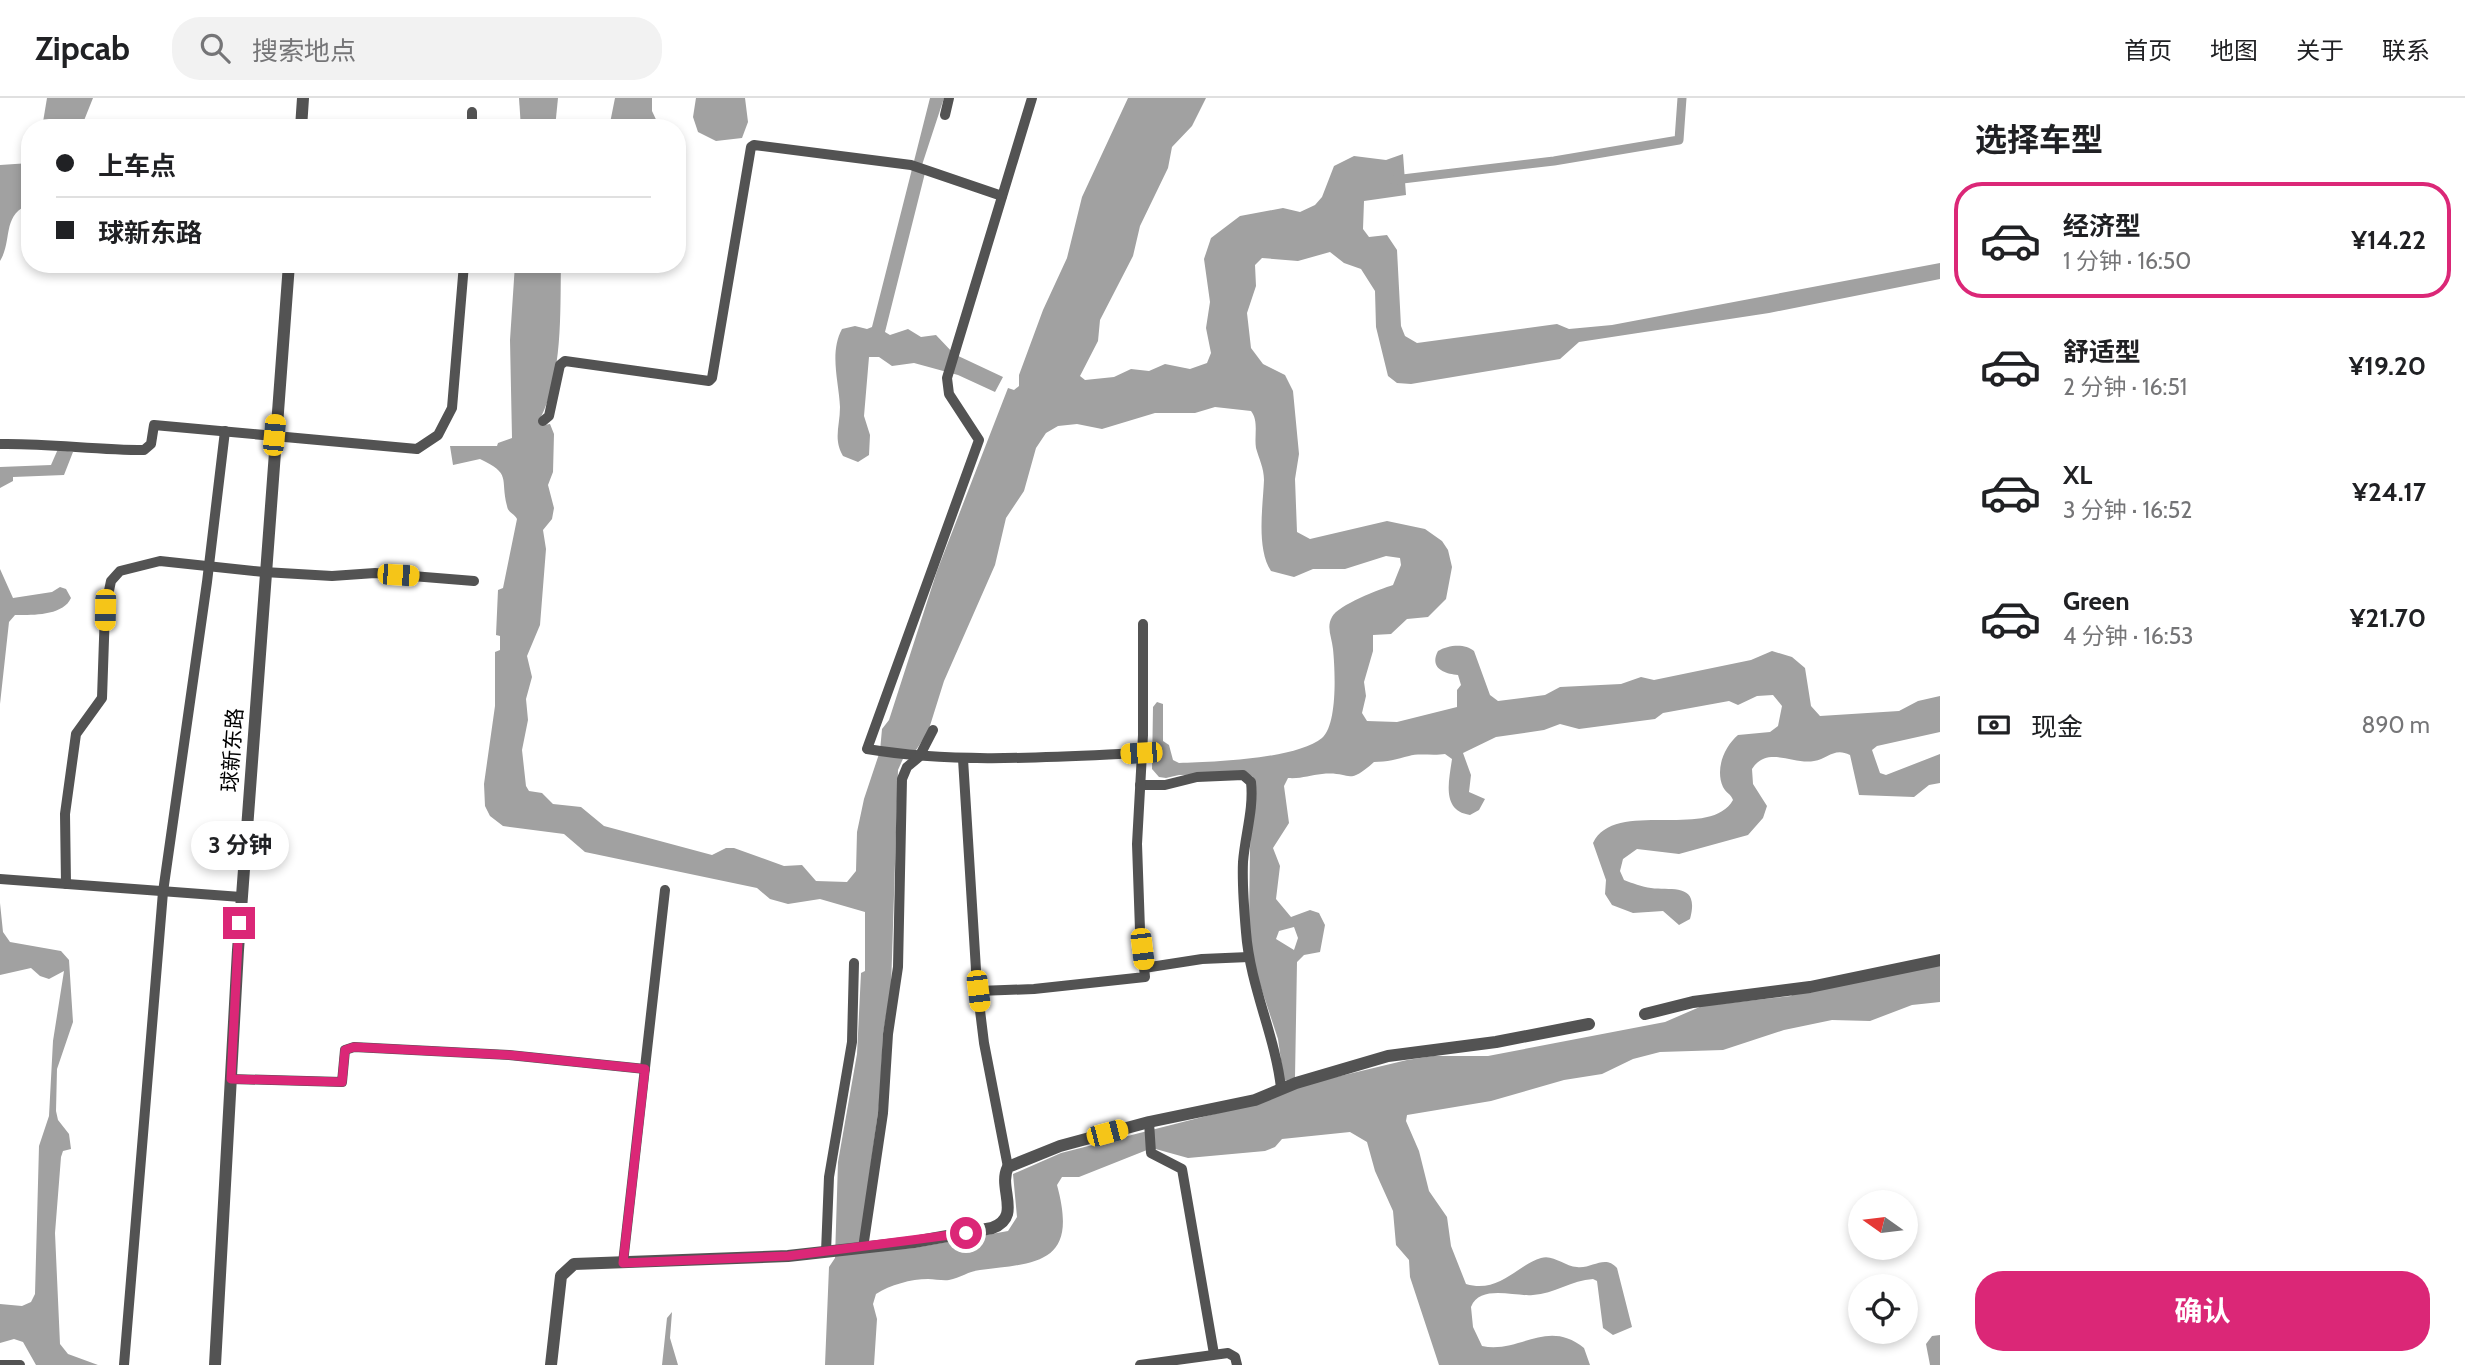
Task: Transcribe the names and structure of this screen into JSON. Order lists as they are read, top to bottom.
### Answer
{
  "streets": {
    "street": ["球新东路"]
  },
  "north": "left",
  "page": {
    "header": "Zipcab",
    "search": "搜索地点",
    "nav": [
      "首页",
      "地图",
      "关于",
      "联系"
    ],
    "heading": "选择车型",
    "banner": ["上车点", "球新东路"],
    "list": [
      {
        "name": "经济型",
        "note": "1 分钟 · 16:50",
        "value": "¥14.22"
      },
      {
        "name": "舒适型",
        "note": "2 分钟 · 16:51",
        "value": "¥19.20"
      },
      {
        "name": "XL",
        "note": "3 分钟 · 16:52",
        "value": "¥24.17"
      },
      {
        "name": "Green",
        "note": "4 分钟 · 16:53",
        "value": "¥21.70"
      }
    ],
    "pay": ["现金", "890 m"],
    "bubble": "3 分钟",
    "buttons": "确认"
  }
}
